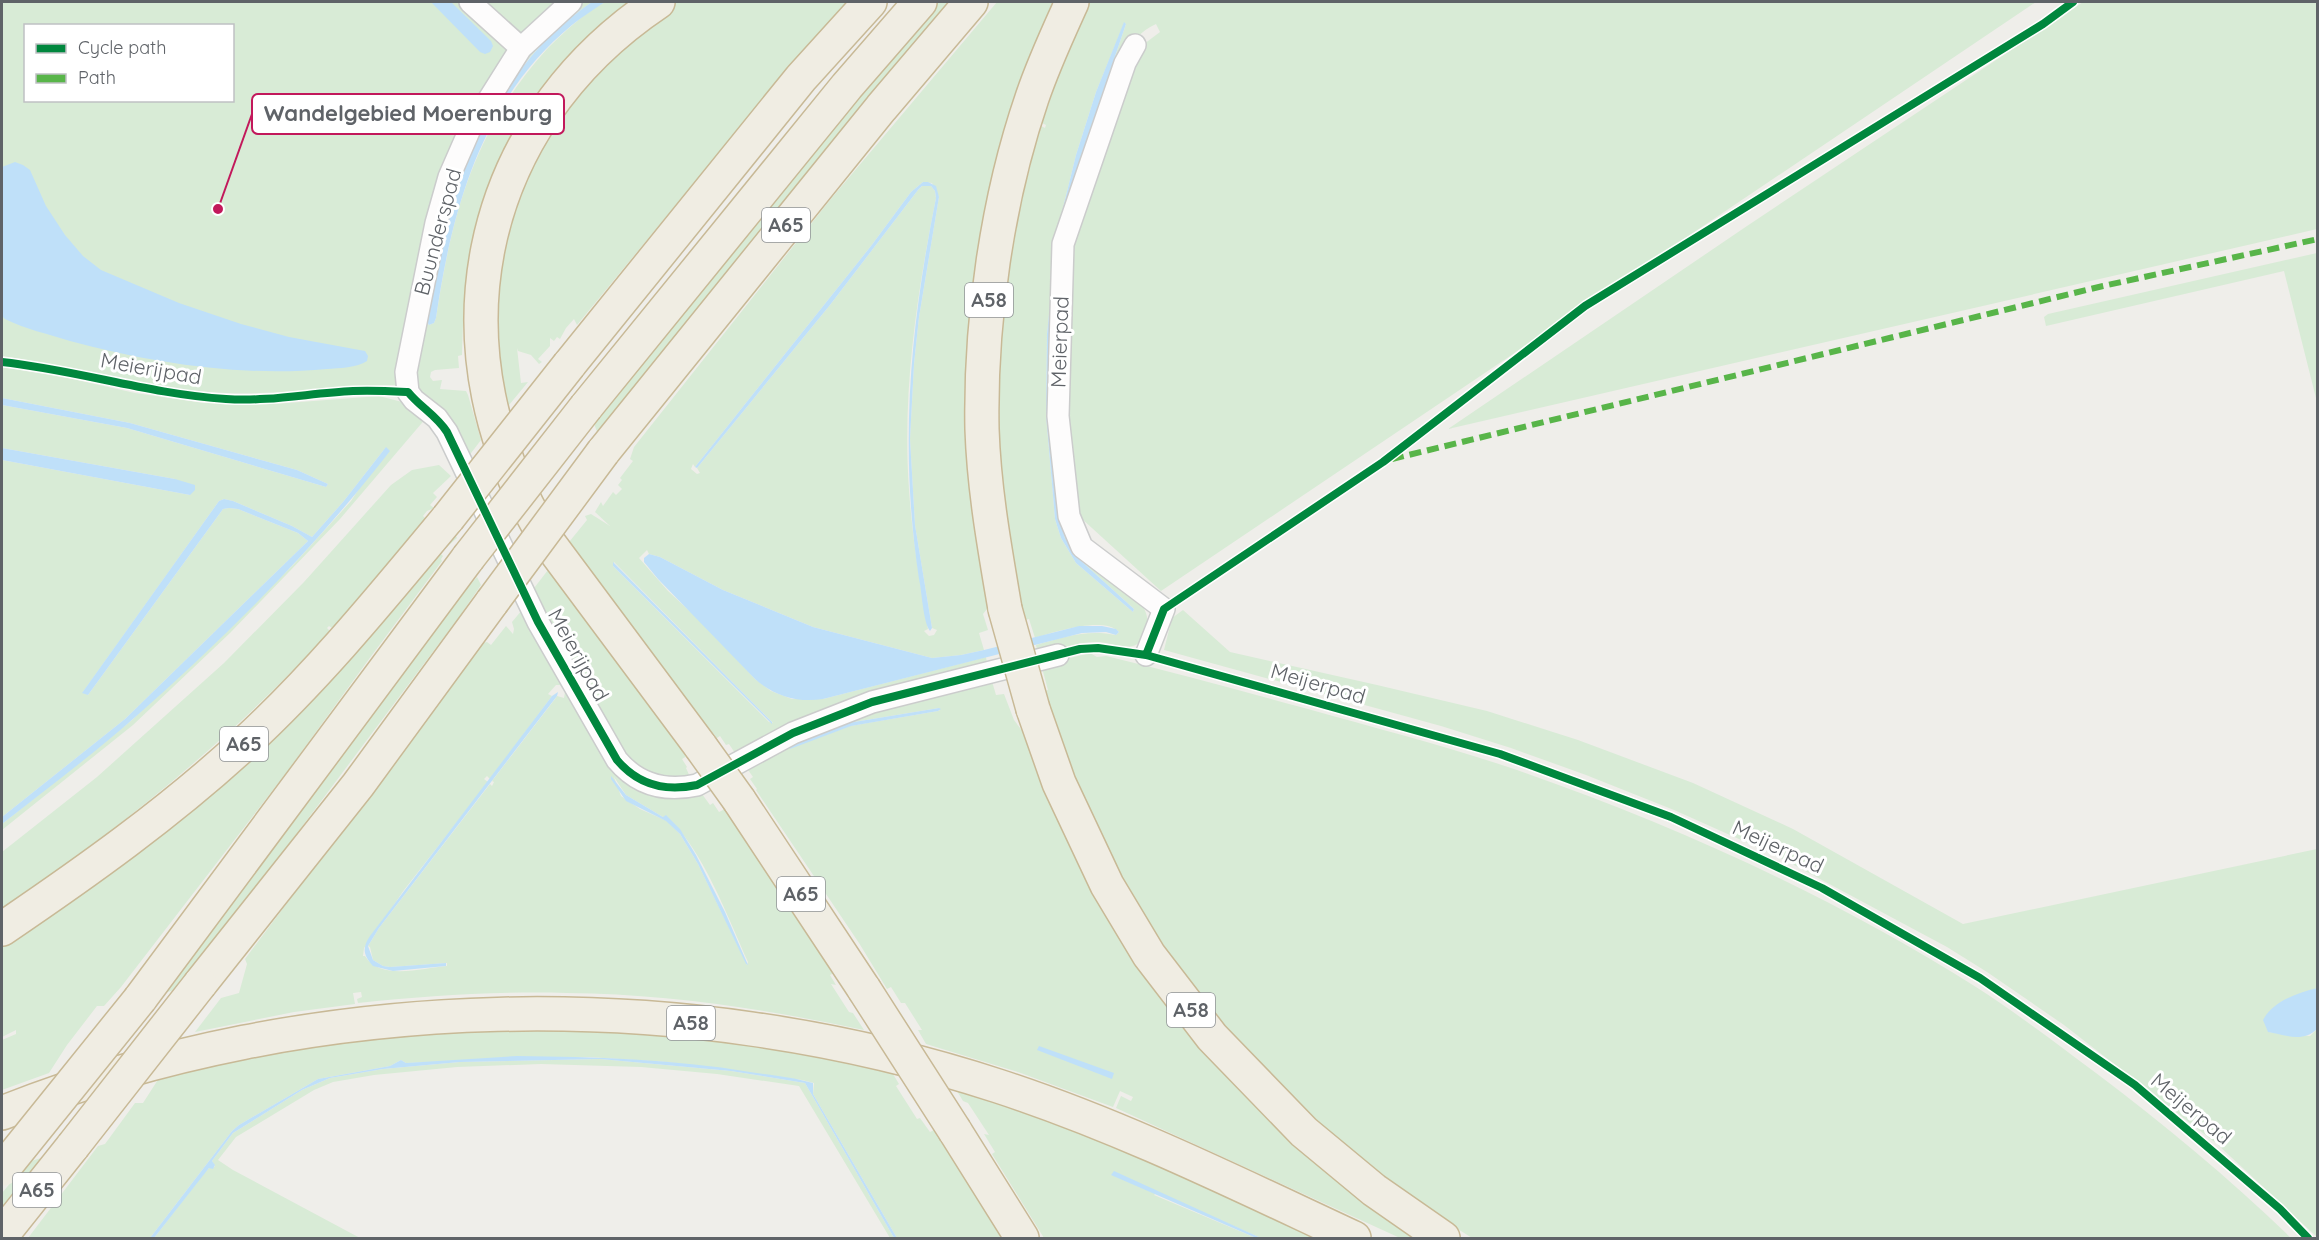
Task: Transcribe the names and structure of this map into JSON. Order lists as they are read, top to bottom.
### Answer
{
  "streets": {
    "highway": ["A65", "A58"],
    "street": ["Buunderspad", "Meierpad", "Meierijpad"],
    "cycle path": ["Meijerpad"]
  },
  "crossings": [
    ["Buunderspad", "Meierijpad"]
  ],
  "places": ["Wandelgebied Moerenburg"],
  "legend": ["Cycle path", "Path"]
}
